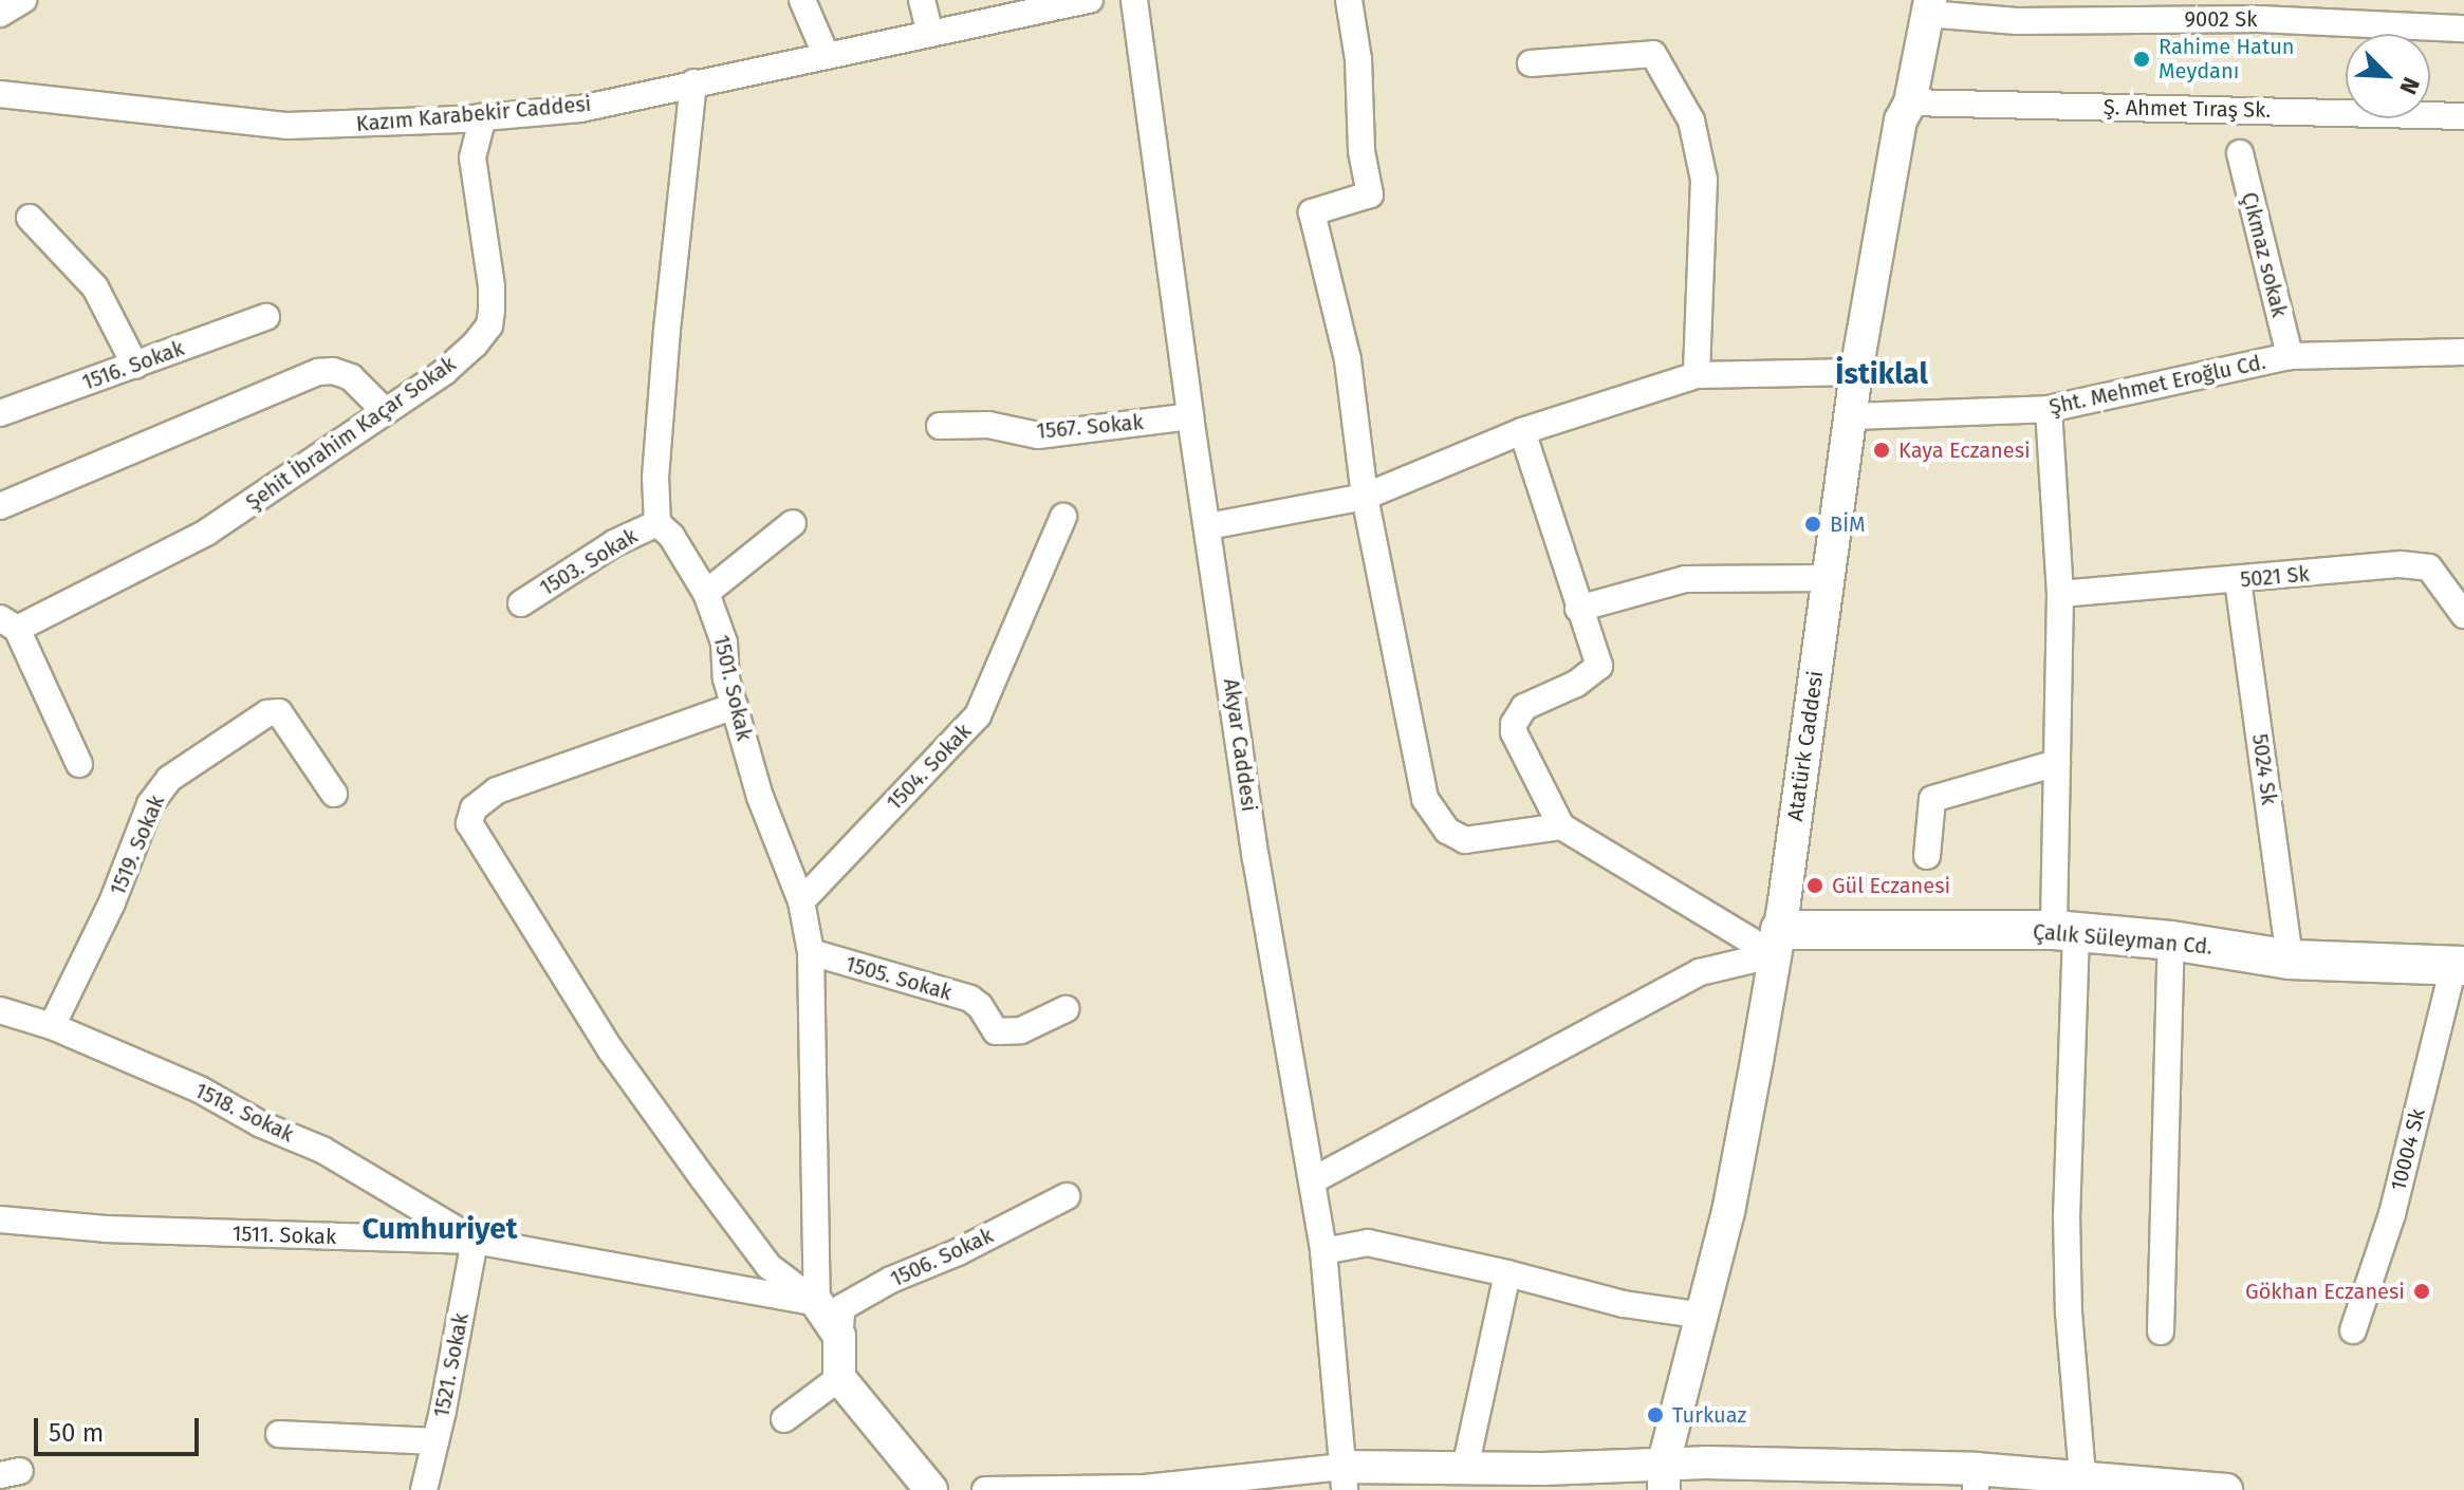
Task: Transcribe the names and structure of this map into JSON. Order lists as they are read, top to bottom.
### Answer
{
  "streets": {
    "main road": ["Çalık Süleyman Cd."],
    "street": [
      "9002 Sk",
      "Ş. Ahmet Tıraş Sk.",
      "Kazım Karabekir Caddesi",
      "Çıkmaz sokak",
      "1516. Sokak",
      "Şht. Mehmet Eroğlu Cd.",
      "1567. Sokak",
      "Şehit İbrahim Kaçar Sokak",
      "1503. Sokak",
      "5021 Sk",
      "1501. Sokak",
      "Akyar Caddesi",
      "Atatürk Caddesi",
      "1504. Sokak",
      "5024 Sk",
      "1519. Sokak",
      "1505. Sokak",
      "1518. Sokak",
      "10004 Sk",
      "1511. Sokak",
      "1506. Sokak",
      "1521. Sokak"
    ]
  },
  "crossings": [
    ["9002 Sk", "Atatürk Caddesi"],
    ["Ş. Ahmet Tıraş Sk.", "Atatürk Caddesi"],
    ["Kazım Karabekir Caddesi", "Şehit İbrahim Kaçar Sokak"],
    ["Çıkmaz sokak", "Şht. Mehmet Eroğlu Cd."],
    ["Şht. Mehmet Eroğlu Cd.", "Atatürk Caddesi"],
    ["1567. Sokak", "Akyar Caddesi"],
    ["1503. Sokak", "1501. Sokak"],
    ["5021 Sk", "5024 Sk"],
    ["1501. Sokak", "1504. Sokak"],
    ["1501. Sokak", "1505. Sokak"],
    ["1501. Sokak", "1511. Sokak"],
    ["Atatürk Caddesi", "Çalık Süleyman Cd."],
    ["5024 Sk", "Çalık Süleyman Cd."],
    ["1519. Sokak", "1518. Sokak"],
    ["Çalık Süleyman Cd.", "10004 Sk"],
    ["1518. Sokak", "1511. Sokak"],
    ["1518. Sokak", "1521. Sokak"],
    ["1511. Sokak", "1521. Sokak"]
  ],
  "districts": ["İstiklal", "Cumhuriyet"],
  "places": [
    "Rahime Hatun Meydanı",
    "Kaya Eczanesi",
    "BİM",
    "Gül Eczanesi",
    "Gökhan Eczanesi",
    "Turkuaz"
  ],
  "scale_bar": "50 m",
  "north": "bottom right"
}
